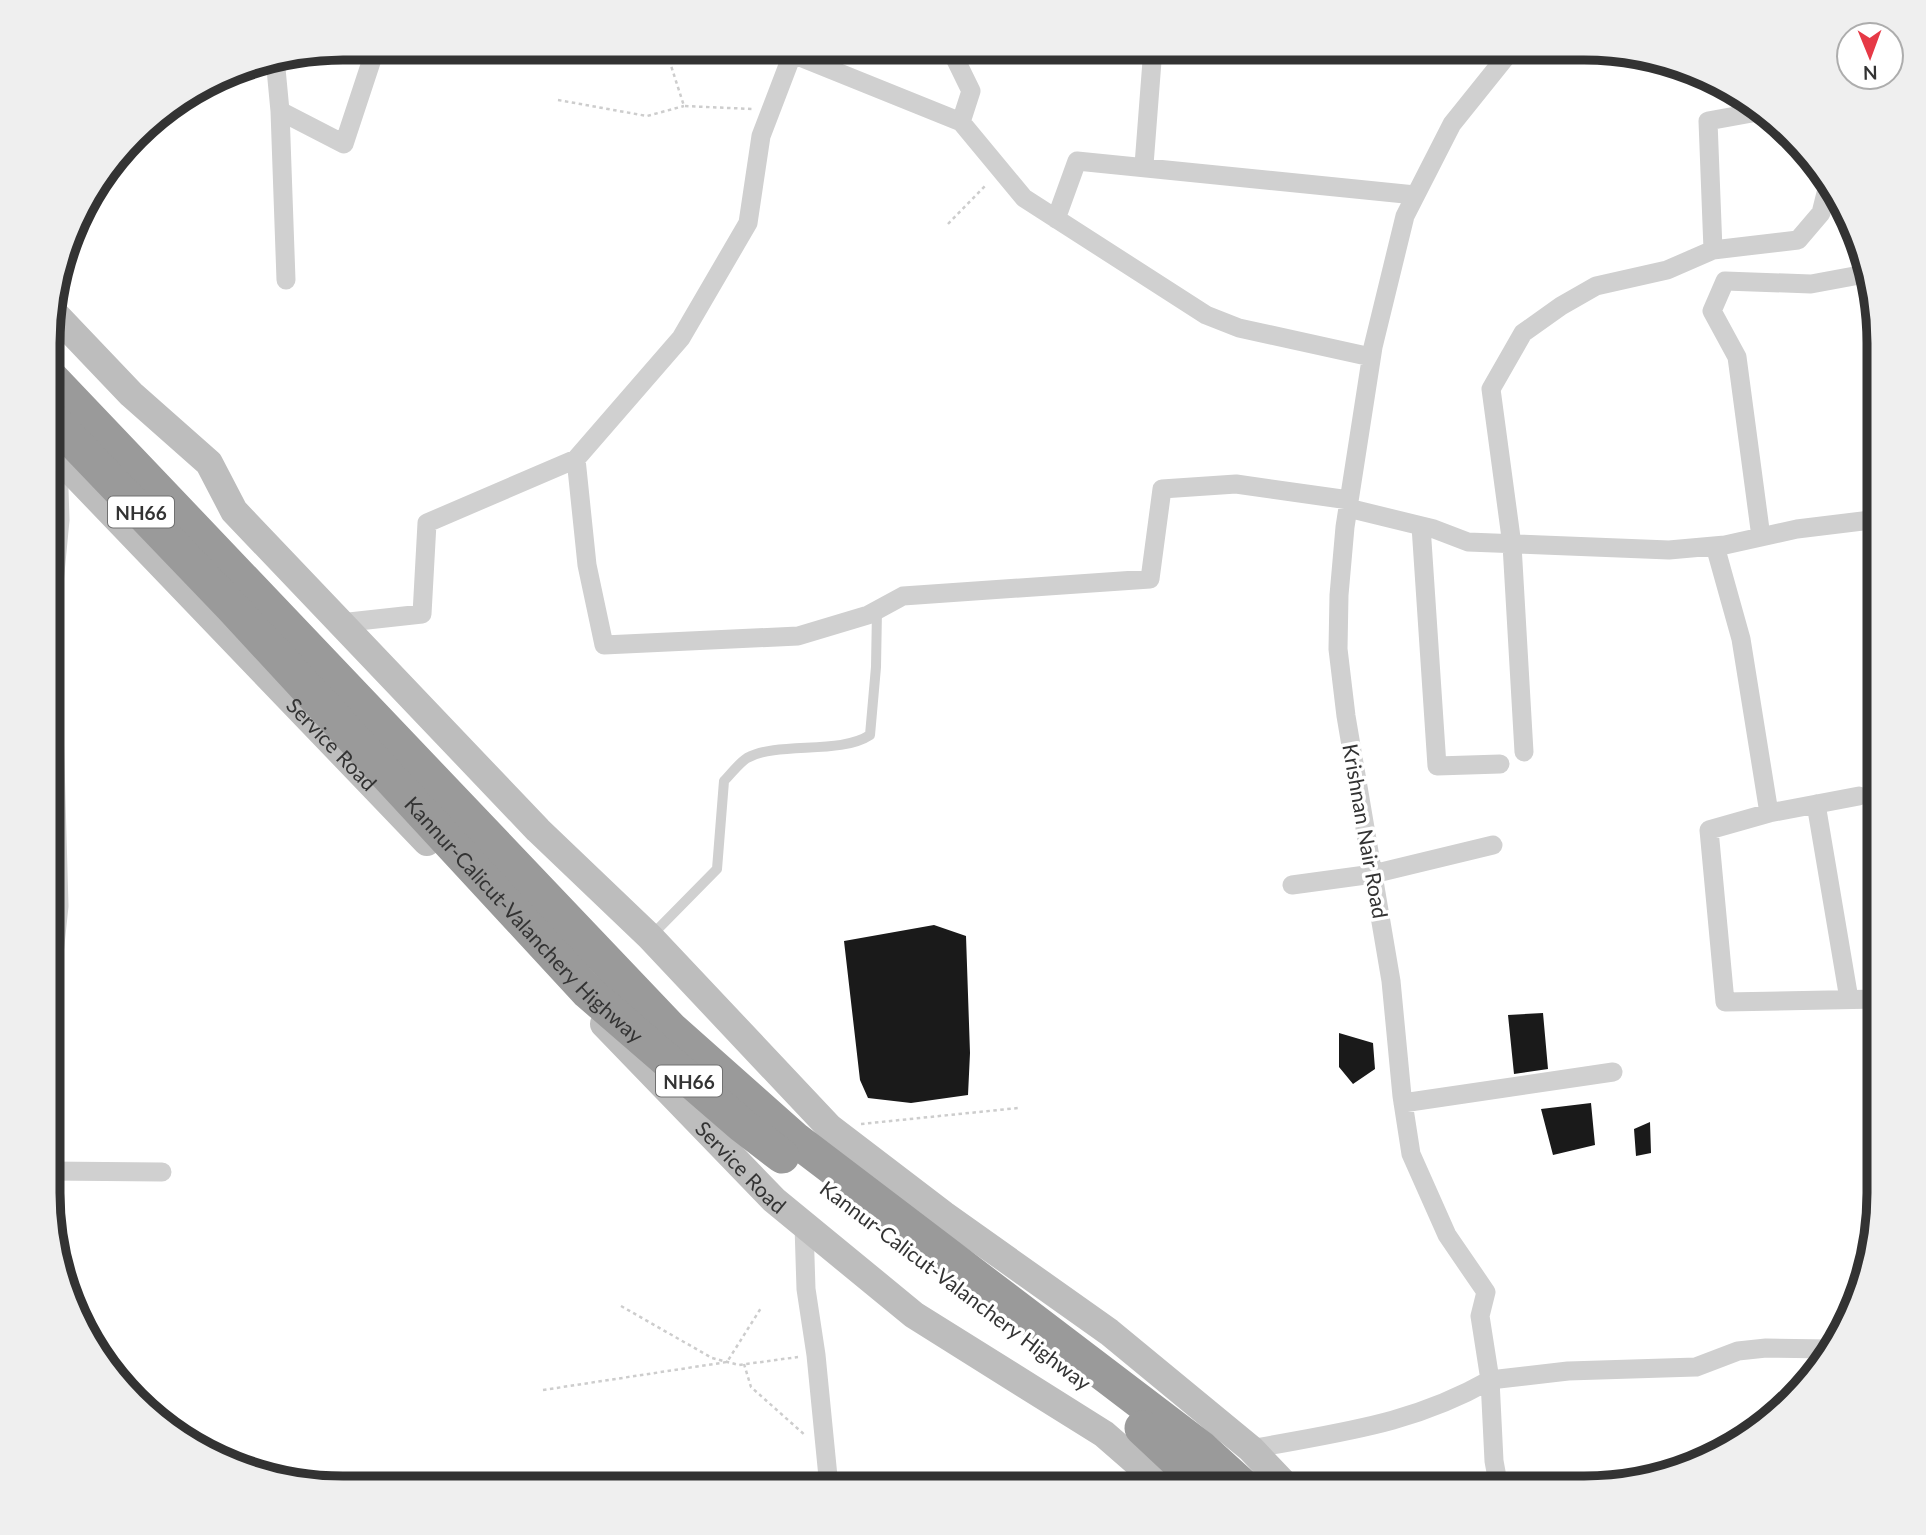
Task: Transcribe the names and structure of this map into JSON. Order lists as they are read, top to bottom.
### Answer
{
  "streets": {
    "highway": ["NH66", "Kannur-Calicut-Valanchery Highway"],
    "street": ["Service Road", "Krishnan Nair Road"]
  },
  "north": "bottom"
}
